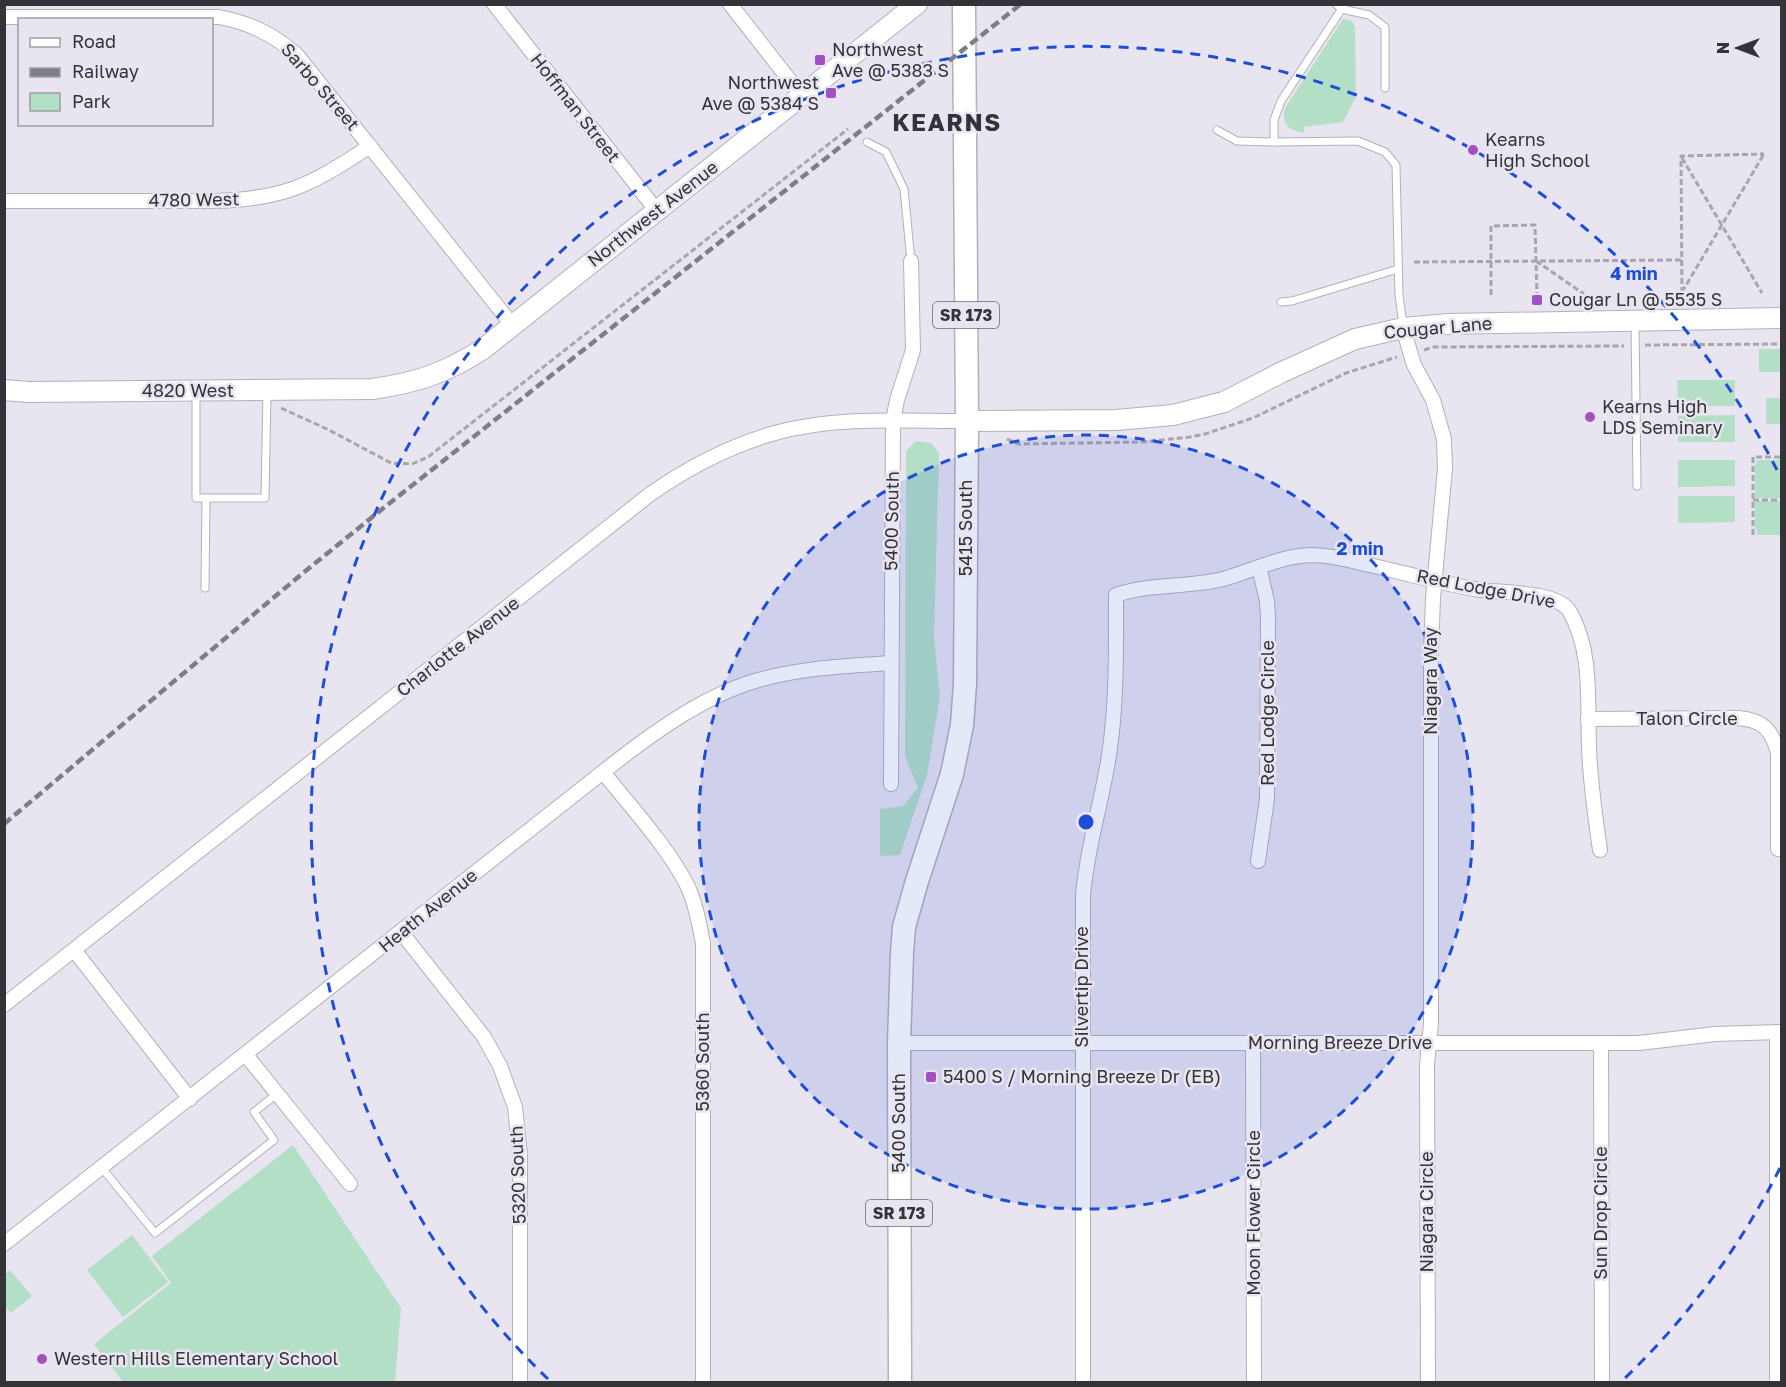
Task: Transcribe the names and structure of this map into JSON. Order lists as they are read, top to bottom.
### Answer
{
  "streets": {
    "main road": ["SR 173", "5400 South", "5415 South"],
    "street": [
      "Sarbo Street",
      "Hoffman Street",
      "4780 West",
      "Northwest Avenue",
      "Cougar Lane",
      "4820 West",
      "Red Lodge Drive",
      "Charlotte Avenue",
      "Niagara Way",
      "Red Lodge Circle",
      "Talon Circle",
      "Heath Avenue",
      "Silvertip Drive",
      "Morning Breeze Drive",
      "5360 South",
      "5320 South",
      "Niagara Circle",
      "Moon Flower Circle",
      "Sun Drop Circle"
    ]
  },
  "crossings": [
    ["Sarbo Street", "4780 West"],
    ["Sarbo Street", "Northwest Avenue"],
    ["Hoffman Street", "Northwest Avenue"],
    ["Northwest Avenue", "4820 West"],
    ["Cougar Lane", "5415 South"],
    ["Cougar Lane", "Charlotte Avenue"],
    ["Cougar Lane", "Niagara Way"],
    ["5400 South", "5415 South"],
    ["5400 South", "Charlotte Avenue"],
    ["5400 South", "Heath Avenue"],
    ["5400 South", "Morning Breeze Drive"],
    ["5415 South", "Charlotte Avenue"],
    ["5415 South", "Morning Breeze Drive"],
    ["Red Lodge Drive", "Niagara Way"],
    ["Red Lodge Drive", "Red Lodge Circle"],
    ["Red Lodge Drive", "Talon Circle"],
    ["Red Lodge Drive", "Silvertip Drive"],
    ["Niagara Way", "Morning Breeze Drive"],
    ["Niagara Way", "Niagara Circle"],
    ["Heath Avenue", "5360 South"],
    ["Heath Avenue", "5320 South"],
    ["Silvertip Drive", "Morning Breeze Drive"],
    ["Morning Breeze Drive", "Niagara Circle"],
    ["Morning Breeze Drive", "Moon Flower Circle"],
    ["Morning Breeze Drive", "Sun Drop Circle"]
  ],
  "districts": ["KEARNS"],
  "places": {
    "transit": [
      "Northwest Ave @ 5383 S",
      "Northwest Ave @ 5384 S",
      "Cougar Ln @ 5535 S",
      "5400 S / Morning Breeze Dr (EB)"
    ],
    "other": ["Kearns High School", "Kearns High LDS Seminary", "Western Hills Elementary School"]
  },
  "legend": ["Road", "Railway", "Park"],
  "north": "left",
  "rings": ["4 min", "2 min"]
}
